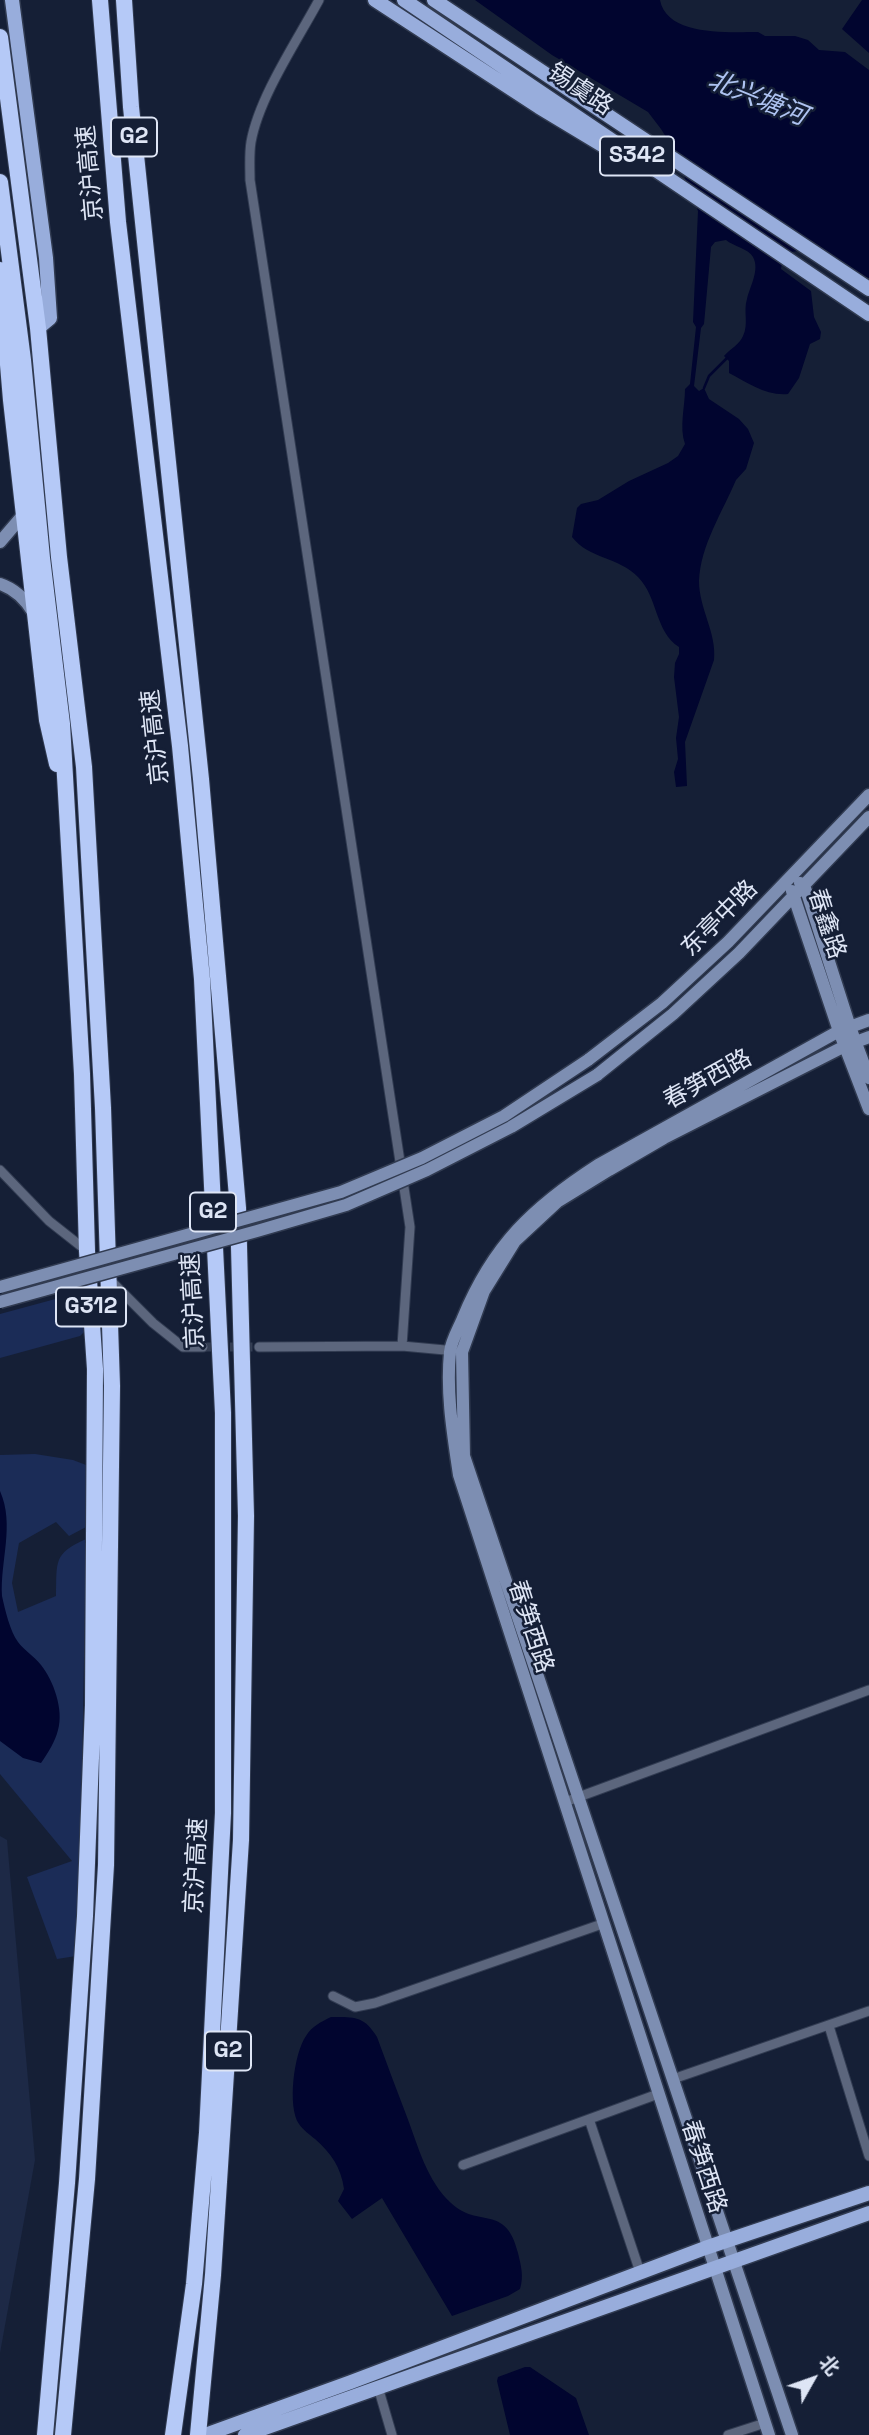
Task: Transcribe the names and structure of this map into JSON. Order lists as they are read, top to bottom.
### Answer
{
  "streets": {
    "highway": ["G2", "京沪高速", "G312"],
    "main road": [
      "锡虞路",
      "S342",
      "东亭中路",
      "春鑫路",
      "春笋西路"
    ]
  },
  "crossings": [
    ["东亭中路", "春鑫路"],
    ["春鑫路", "春笋西路"]
  ],
  "water": ["北兴塘河"],
  "north": "top right"
}
